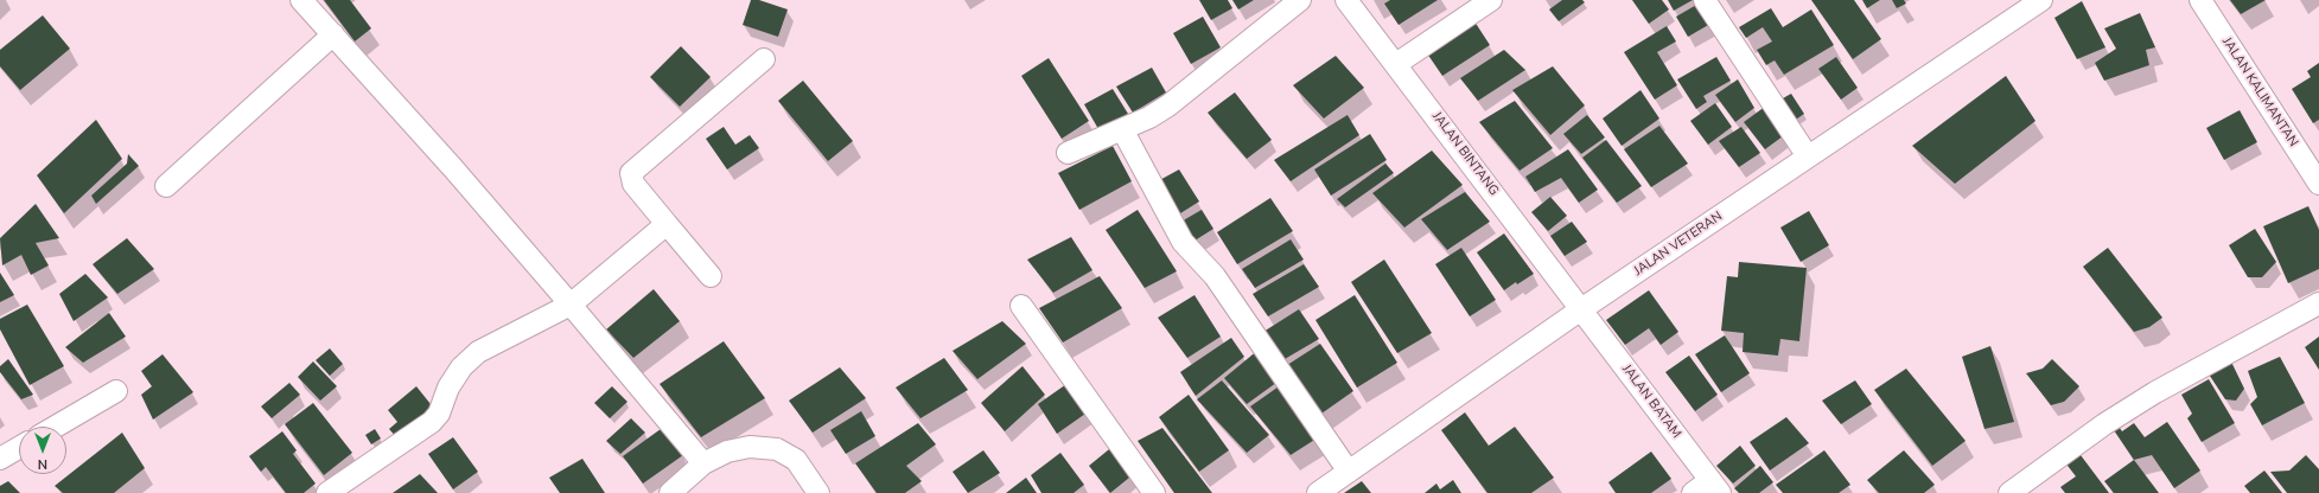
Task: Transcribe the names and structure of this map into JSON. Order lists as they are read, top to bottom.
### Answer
{
  "streets": {
    "street": [
      "JALAN KALIMANTAN",
      "JALAN BINTANG",
      "JALAN VETERAN",
      "JALAN BATAM"
    ]
  },
  "crossings": [
    ["JALAN BINTANG", "JALAN VETERAN"],
    ["JALAN BINTANG", "JALAN BATAM"],
    ["JALAN VETERAN", "JALAN BATAM"]
  ],
  "north": "bottom"
}
